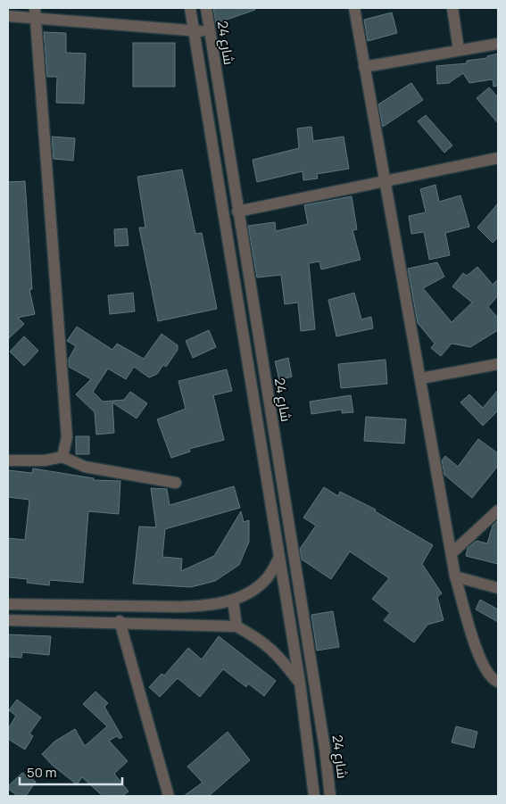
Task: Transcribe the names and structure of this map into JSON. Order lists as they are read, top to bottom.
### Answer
{
  "streets": {
    "street": ["شارع 24"]
  },
  "scale_bar": "50 m"
}
